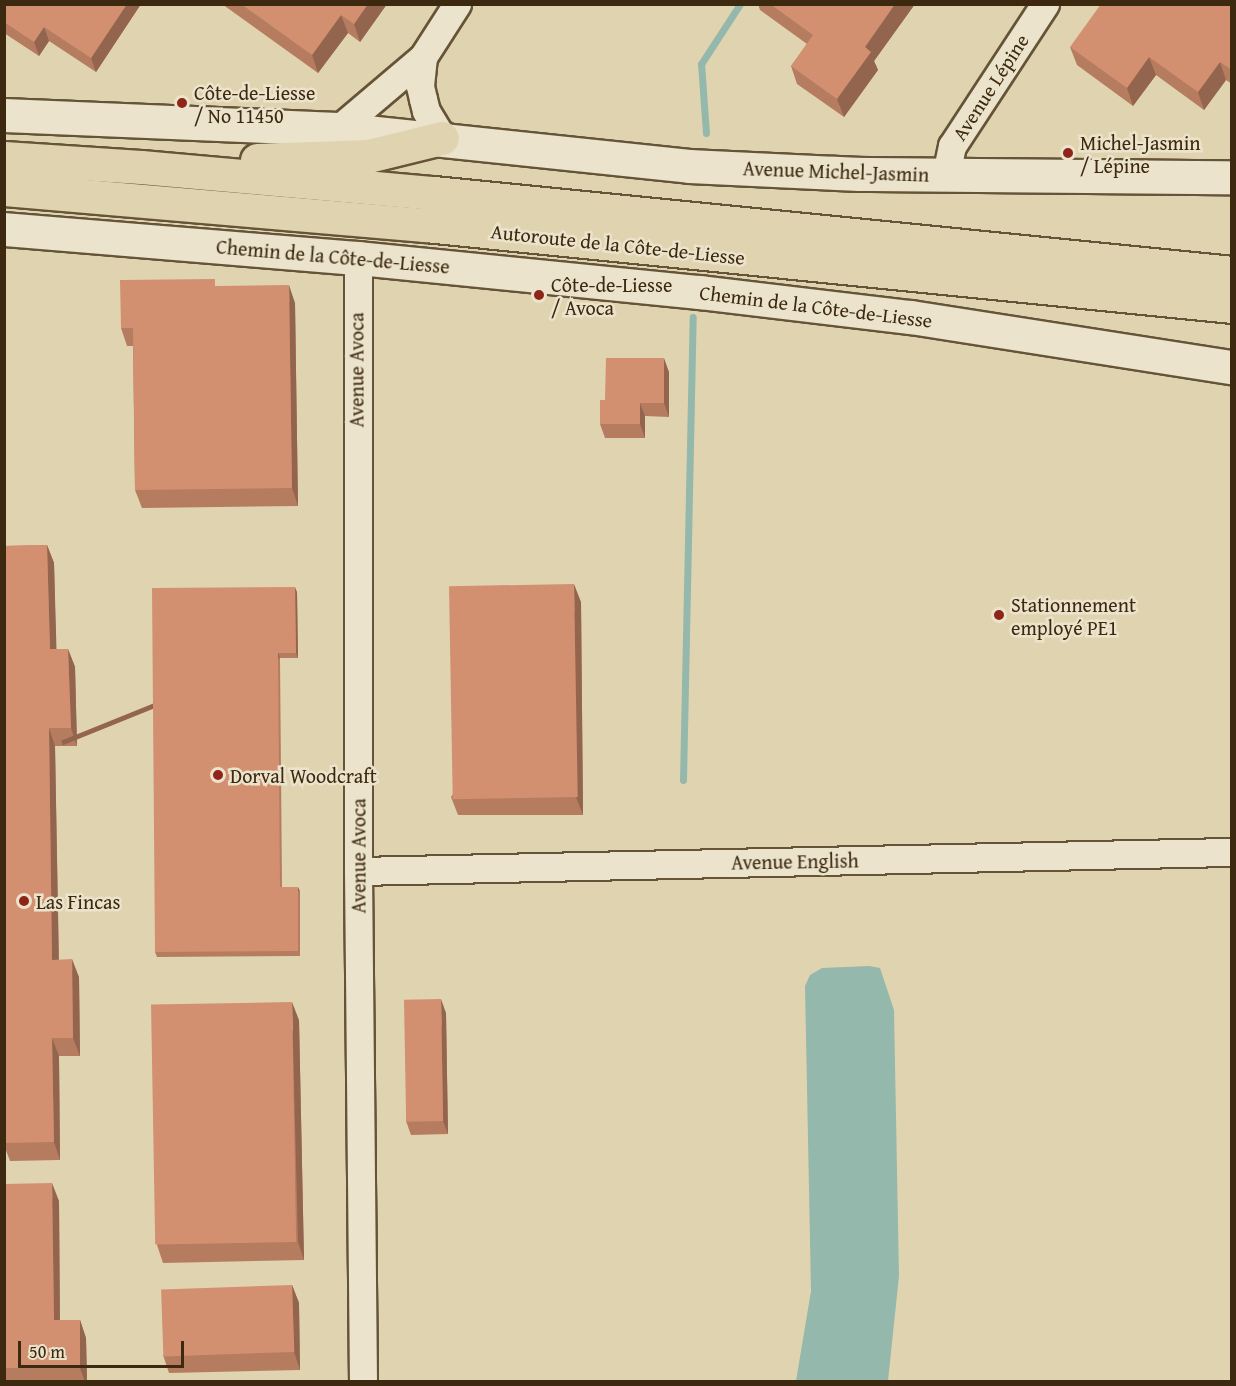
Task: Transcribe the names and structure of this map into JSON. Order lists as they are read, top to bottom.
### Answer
{
  "streets": {
    "highway": ["Autoroute de la Côte-de-Liesse"],
    "main road": ["Avenue Michel-Jasmin", "Chemin de la Côte-de-Liesse"],
    "street": ["Avenue Lépine", "Avenue Avoca", "Avenue English"]
  },
  "crossings": [
    ["Avenue Lépine", "Avenue Michel-Jasmin"],
    ["Chemin de la Côte-de-Liesse", "Avenue Avoca"],
    ["Avenue Avoca", "Avenue English"]
  ],
  "places": [
    "Côte-de-Liesse / No 11450",
    "Michel-Jasmin / Lépine",
    "Côte-de-Liesse / Avoca",
    "Stationnement employé PE1",
    "Dorval Woodcraft",
    "Las Fincas"
  ],
  "scale_bar": "50 m"
}
